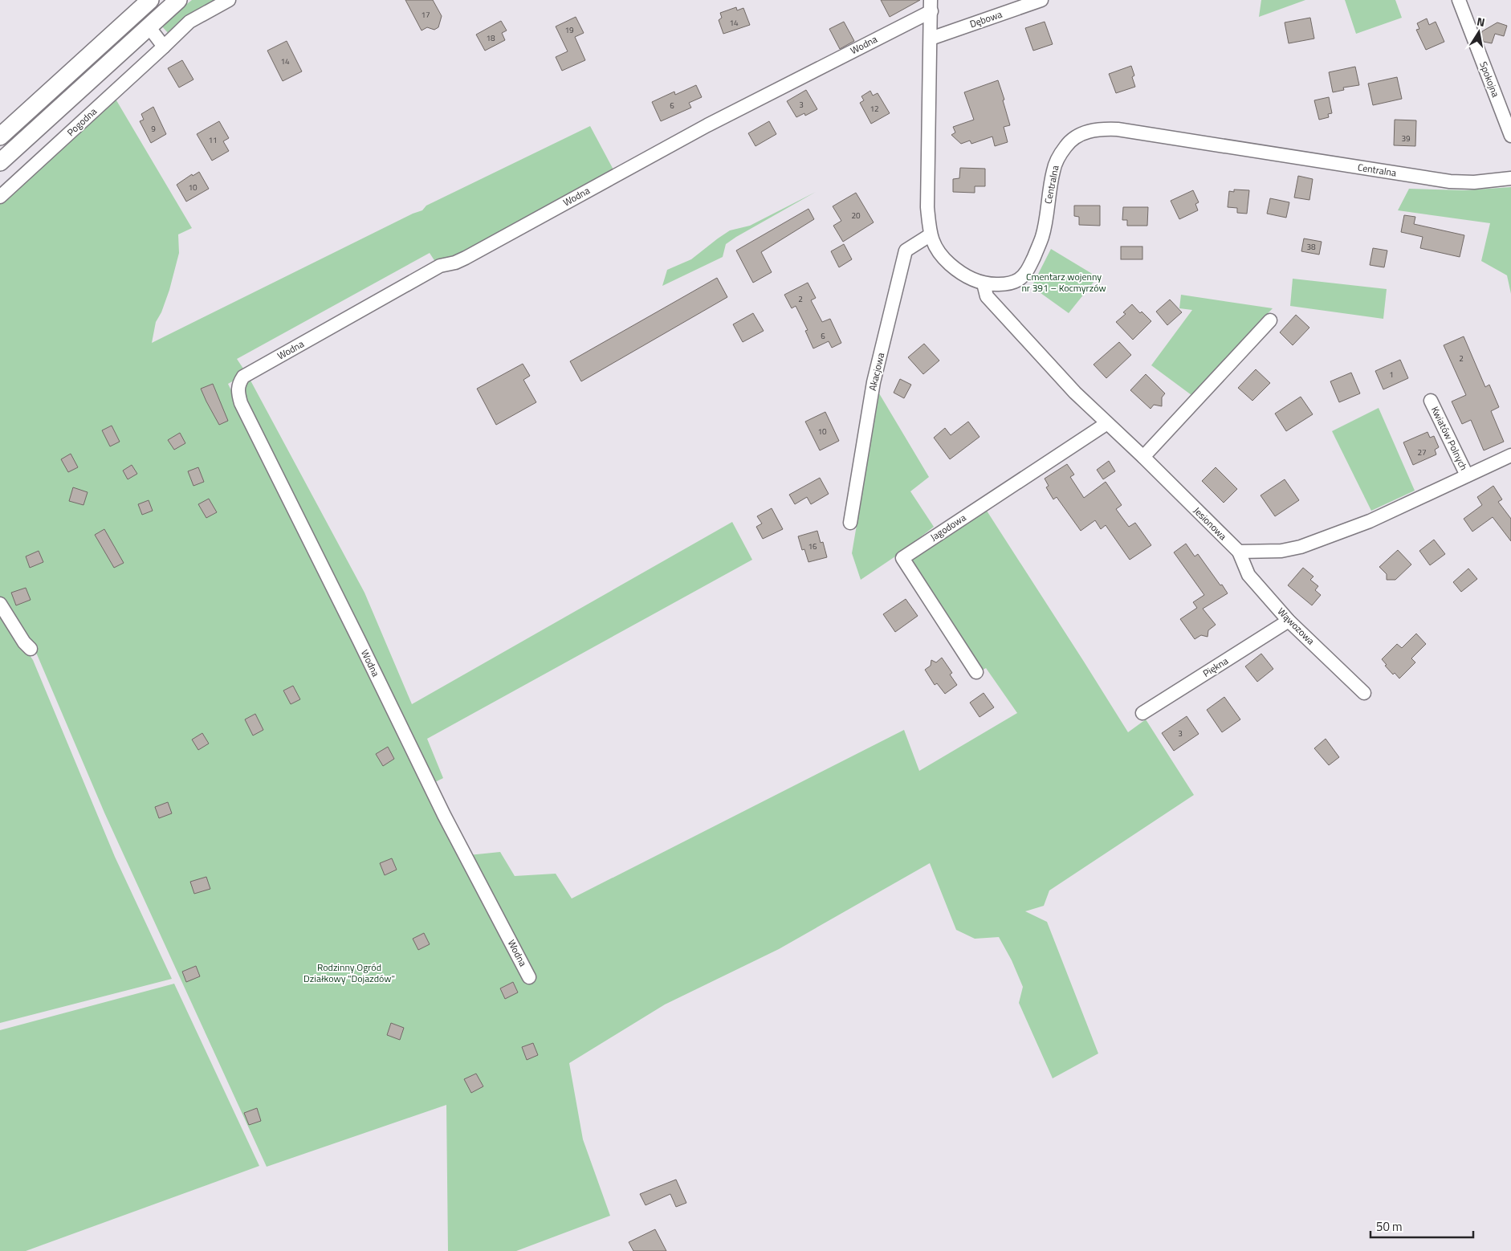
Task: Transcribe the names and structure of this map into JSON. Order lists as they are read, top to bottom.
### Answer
{
  "streets": {
    "street": [
      "Dębowa",
      "Wodna",
      "Spokojna",
      "Pogodna",
      "Centralna",
      "Akacjowa",
      "Kwiatów Polnych",
      "Jesionowa",
      "Jagodowa",
      "Wąwozowa",
      "Piękna"
    ]
  },
  "crossings": [
    ["Dębowa", "Centralna"],
    ["Wodna", "Centralna"],
    ["Centralna", "Akacjowa"],
    ["Centralna", "Jesionowa"],
    ["Jesionowa", "Jagodowa"],
    ["Jesionowa", "Wąwozowa"],
    ["Wąwozowa", "Piękna"]
  ],
  "parks": ["Cmentarz wojenny nr 391 – Kocmyrzów", "Rodzinny Ogród Działkowy \"Dojazdów\""],
  "house_numbers": [
    "17",
    "14",
    "19",
    "18",
    "14",
    "3",
    "6",
    "12",
    "9",
    "39",
    "11",
    "10",
    "20",
    "38",
    "2",
    "6",
    "2",
    "1",
    "10",
    "27",
    "16",
    "3"
  ],
  "scale_bar": "50 m",
  "north": "top"
}
